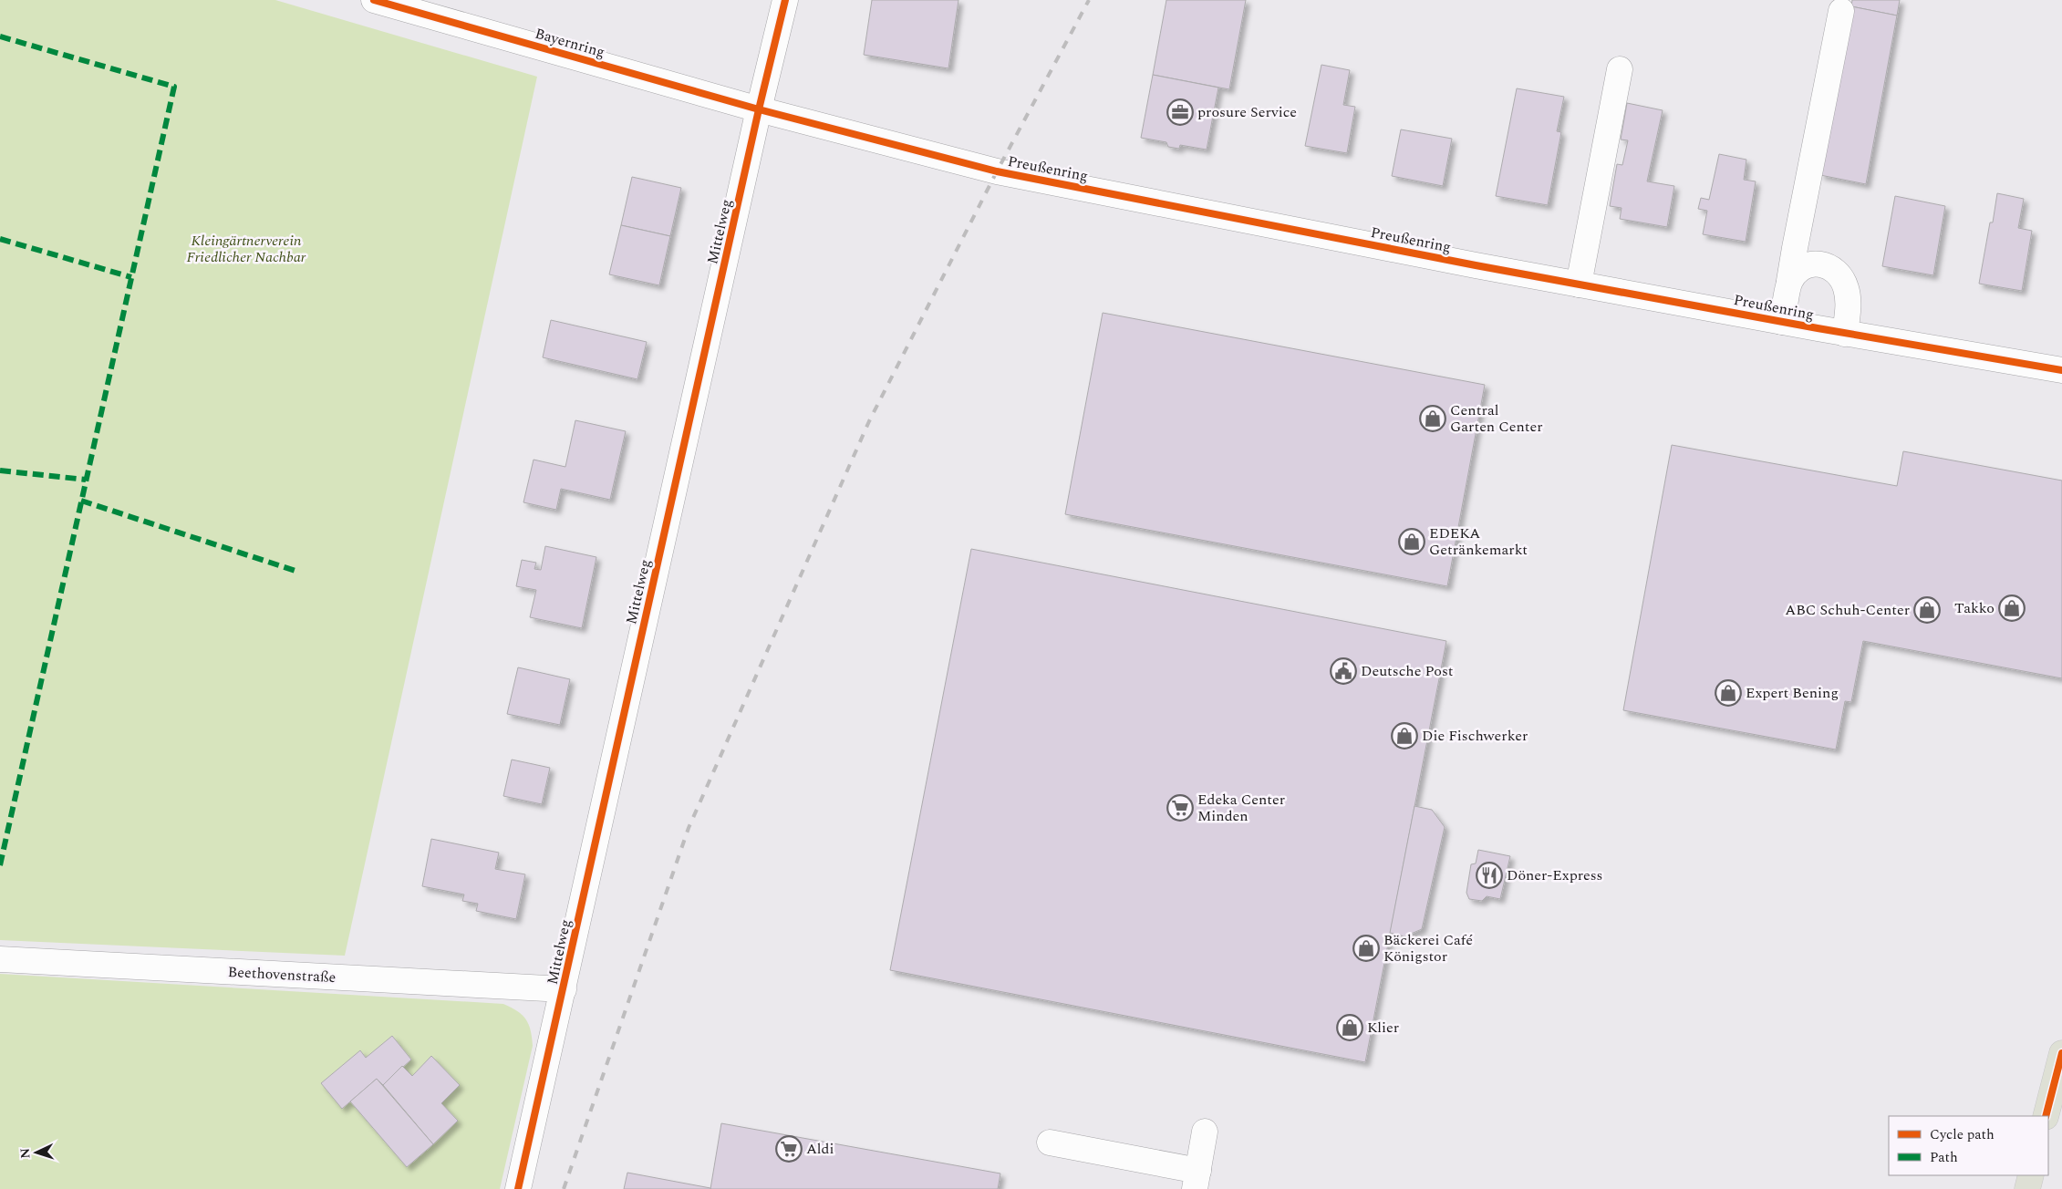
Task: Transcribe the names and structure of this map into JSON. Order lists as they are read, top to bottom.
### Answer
{
  "streets": {
    "street": [
      "Bayernring",
      "Preußenring",
      "Mittelweg",
      "Beethovenstraße"
    ]
  },
  "crossings": [
    ["Bayernring", "Preußenring"],
    ["Bayernring", "Mittelweg"],
    ["Preußenring", "Mittelweg"],
    ["Mittelweg", "Beethovenstraße"]
  ],
  "parks": ["Kleingärtnerverein Friedlicher Nachbar"],
  "places": {
    "office": ["prosure Service"],
    "shop": [
      "Central Garten Center",
      "EDEKA Getränkemarkt",
      "Takko",
      "ABC Schuh-Center",
      "Expert Bening",
      "Die Fischwerker",
      "Bäckerei Café Königstor",
      "Klier"
    ],
    "public building": ["Deutsche Post"],
    "supermarket": ["Edeka Center Minden", "Aldi"],
    "restaurant": ["Döner-Express"]
  },
  "legend": ["Cycle path", "Path"],
  "north": "left"
}
